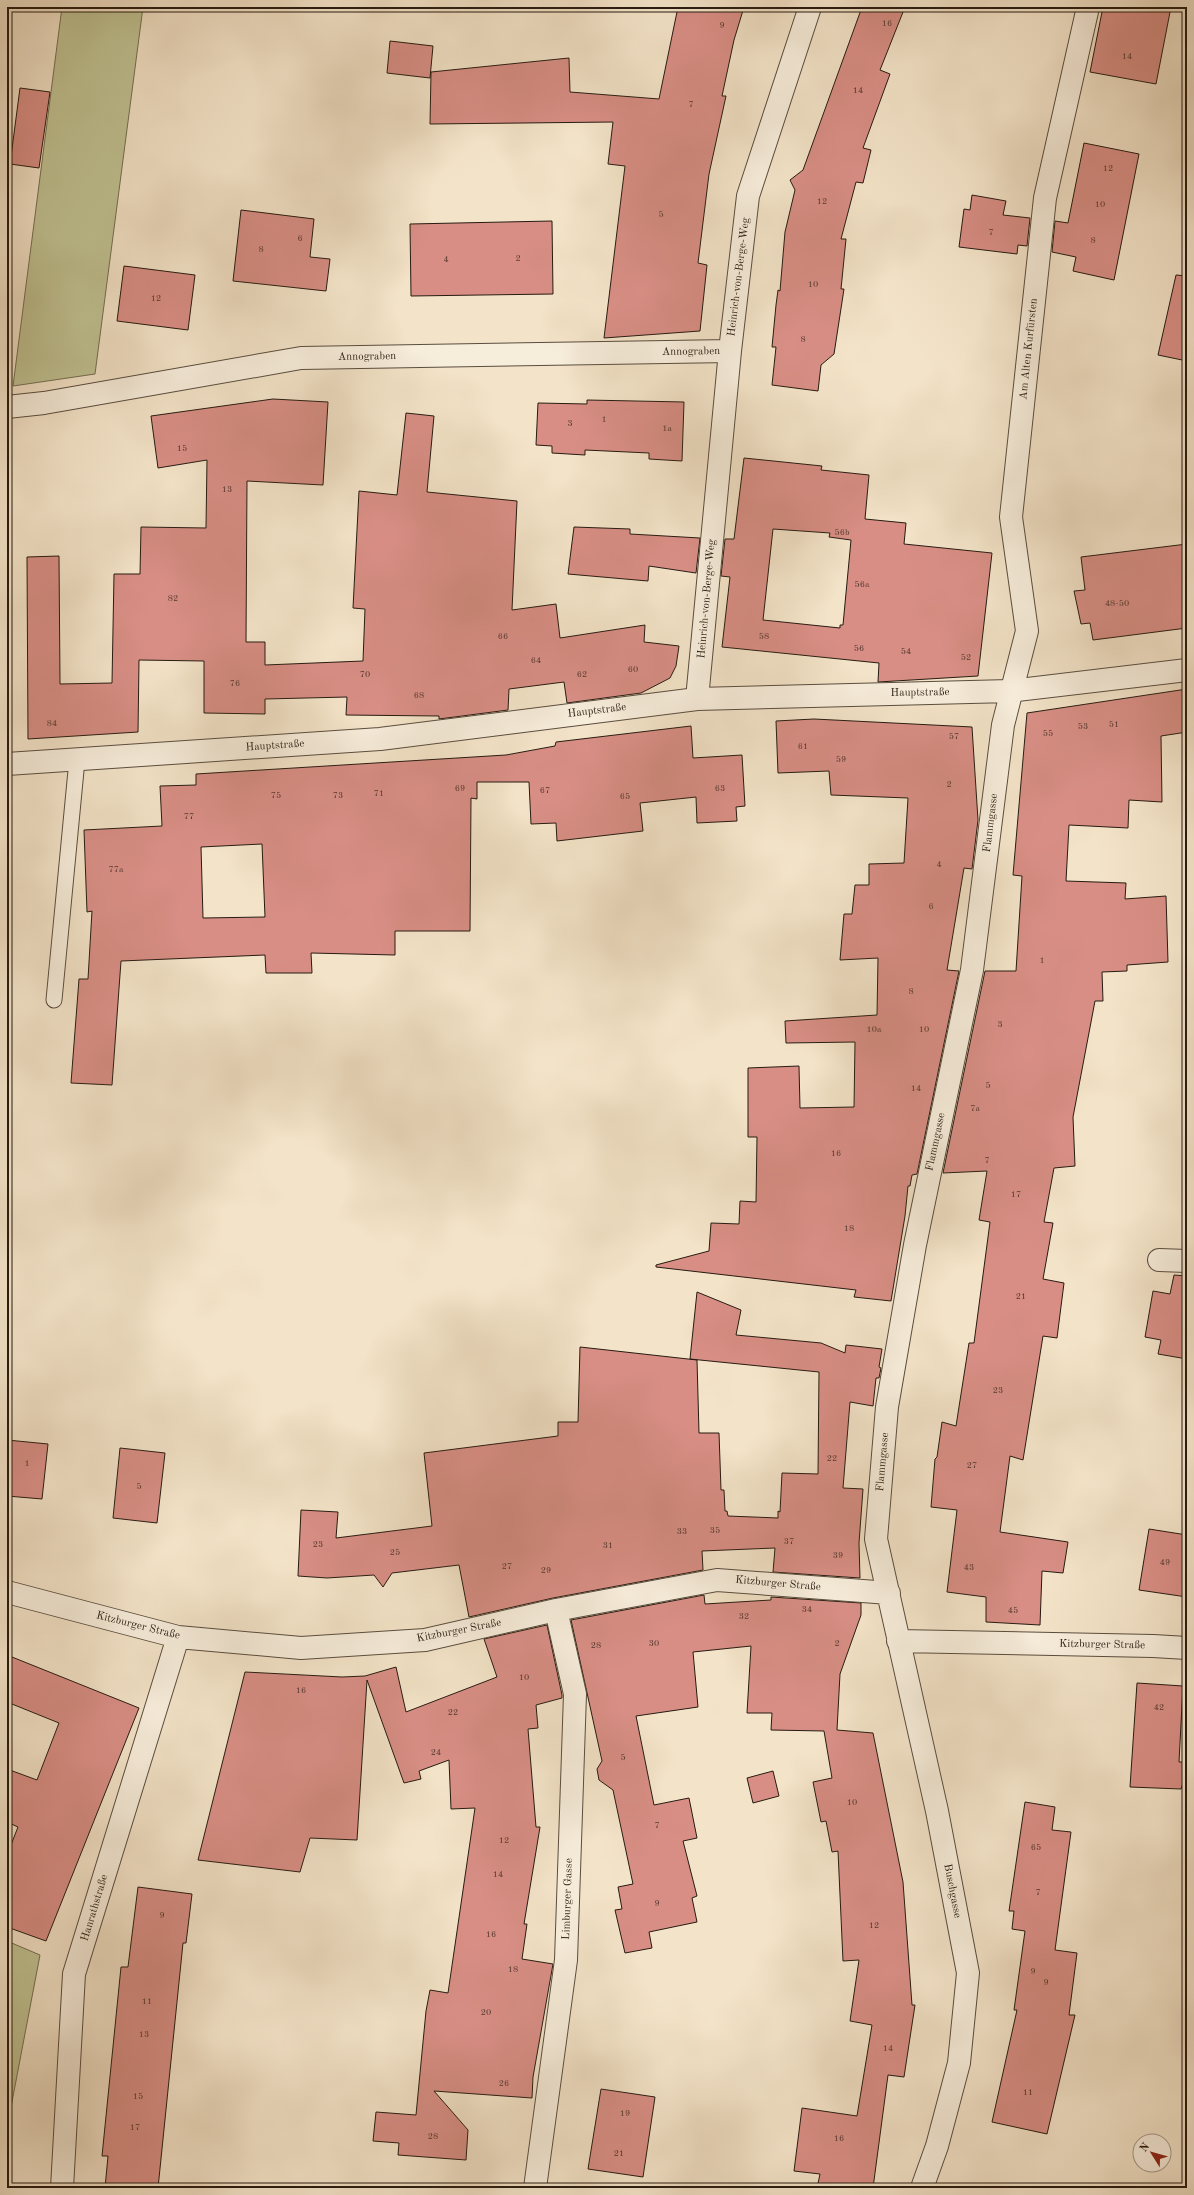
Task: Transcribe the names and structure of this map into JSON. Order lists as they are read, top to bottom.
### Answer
{
  "streets": {
    "street": [
      "Heinrich-von-Berge-Weg",
      "Am Alten Kurfürsten",
      "Annograben",
      "Hauptstraße",
      "Flammgasse",
      "Kitzburger Straße",
      "Buschgasse",
      "Limburger Gasse",
      "Hanrathstraße"
    ]
  },
  "crossings": [
    ["Heinrich-von-Berge-Weg", "Annograben"],
    ["Heinrich-von-Berge-Weg", "Hauptstraße"],
    ["Am Alten Kurfürsten", "Hauptstraße"],
    ["Am Alten Kurfürsten", "Flammgasse"],
    ["Hauptstraße", "Flammgasse"],
    ["Flammgasse", "Kitzburger Straße"],
    ["Flammgasse", "Buschgasse"],
    ["Kitzburger Straße", "Buschgasse"],
    ["Kitzburger Straße", "Limburger Gasse"],
    ["Kitzburger Straße", "Hanrathstraße"]
  ],
  "house_numbers": [
    "16",
    "9",
    "14",
    "14",
    "7",
    "12",
    "12",
    "10",
    "5",
    "7",
    "6",
    "8",
    "8",
    "2",
    "4",
    "10",
    "12",
    "8",
    "1",
    "3",
    "1a",
    "15",
    "13",
    "56b",
    "56a",
    "82",
    "48-50",
    "66",
    "58",
    "56",
    "54",
    "52",
    "64",
    "60",
    "70",
    "62",
    "76",
    "68",
    "84",
    "51",
    "53",
    "55",
    "57",
    "61",
    "59",
    "2",
    "69",
    "63",
    "67",
    "71",
    "75",
    "73",
    "65",
    "77",
    "4",
    "77a",
    "6",
    "1",
    "8",
    "3",
    "10a",
    "10",
    "5",
    "14",
    "7a",
    "16",
    "7",
    "17",
    "18",
    "21",
    "23",
    "22",
    "1",
    "27",
    "5",
    "35",
    "33",
    "37",
    "23",
    "31",
    "25",
    "39",
    "49",
    "27",
    "43",
    "29",
    "34",
    "45",
    "32",
    "30",
    "2",
    "28",
    "10",
    "16",
    "42",
    "22",
    "24",
    "5",
    "10",
    "7",
    "12",
    "65",
    "14",
    "7",
    "9",
    "9",
    "12",
    "16",
    "18",
    "9",
    "9",
    "11",
    "20",
    "13",
    "14",
    "26",
    "11",
    "15",
    "19",
    "17",
    "28",
    "16",
    "21"
  ],
  "north": "top left"
}
